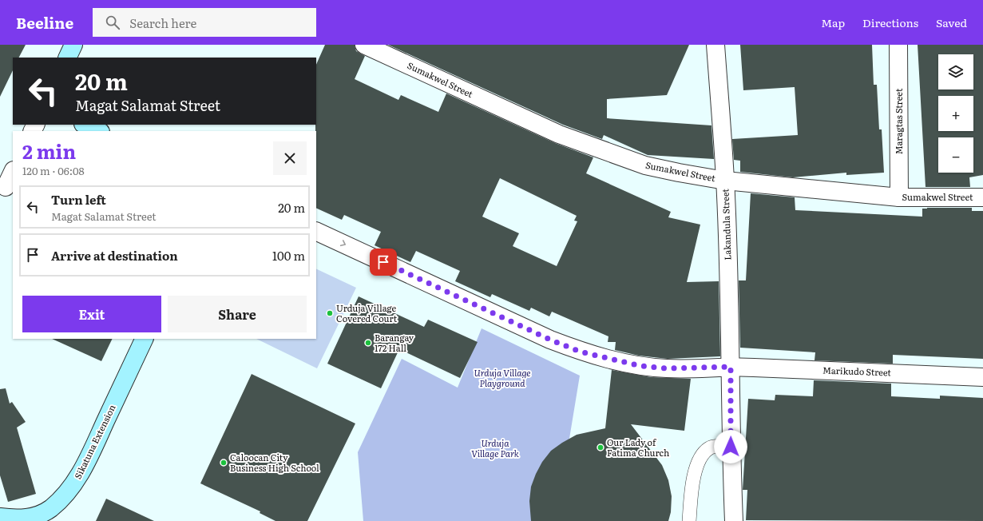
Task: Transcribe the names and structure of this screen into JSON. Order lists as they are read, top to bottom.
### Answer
{
  "streets": {
    "street": [
      "Sumakwel Street",
      "Maragtas Street",
      "Lakandula Street",
      "Marikudo Street",
      "Sikatuna Extension"
    ]
  },
  "crossings": [
    ["Sumakwel Street", "Maragtas Street"],
    ["Sumakwel Street", "Lakandula Street"],
    ["Lakandula Street", "Marikudo Street"]
  ],
  "one_way": ["Marikudo Street"],
  "parks": ["Urduja Village Playground", "Urduja Village Park"],
  "places": [
    "Urduja Village Covered Court",
    "Barangay 172 Hall",
    "Our Lady of Fatima Church",
    "Caloocan City Business High School"
  ],
  "page": {
    "header": "Beeline",
    "search": "Search here",
    "nav": ["Map", "Directions", "Saved"],
    "map_buttons": ["+", "−"],
    "turn": ["20 m", "Magat Salamat Street"],
    "heading": ["2 min", "120 m · 06:08"],
    "list": [
      {
        "name": "Turn left",
        "note": "Magat Salamat Street",
        "value": "20 m"
      },
      {
        "name": "Arrive at destination",
        "value": "100 m"
      }
    ],
    "buttons": ["Exit", "Share"]
  }
}
